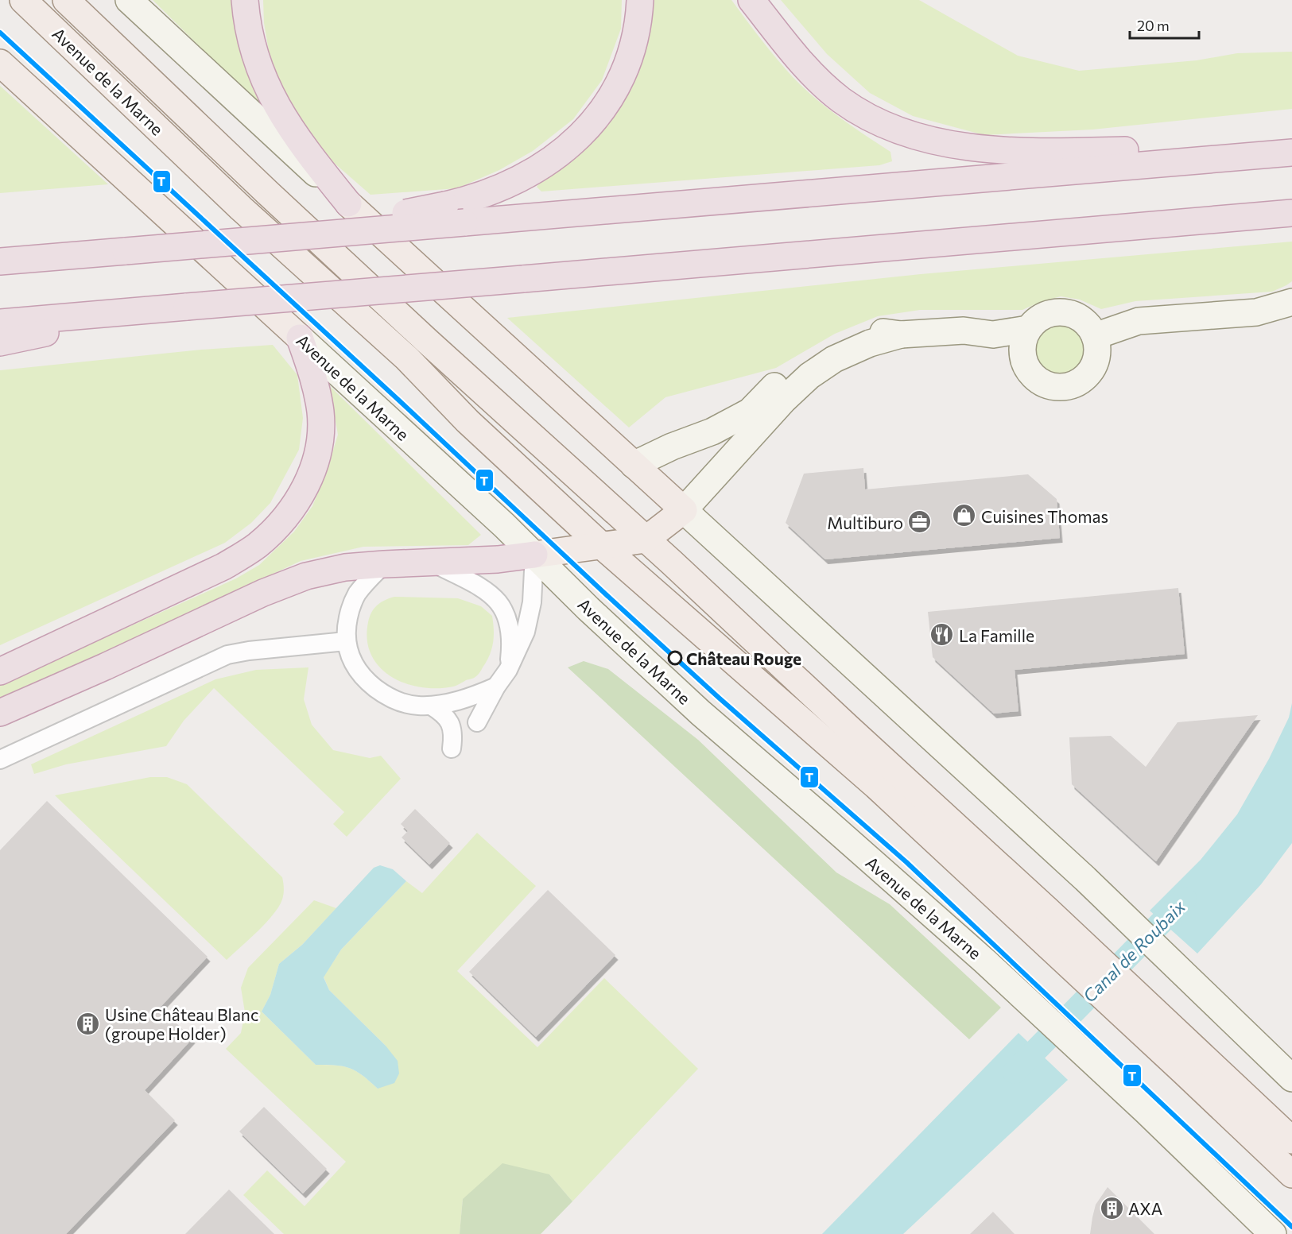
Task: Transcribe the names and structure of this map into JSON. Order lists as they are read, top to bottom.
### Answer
{
  "streets": {
    "main road": ["Avenue de la Marne"]
  },
  "water": ["Canal de Roubaix"],
  "places": {
    "shop": ["Cuisines Thomas"],
    "office": ["Multiburo"],
    "restaurant": ["La Famille"],
    "other": ["Château Rouge"],
    "building": ["Usine Château Blanc (groupe Holder)", "AXA"]
  },
  "lines": ["transit line T"],
  "scale_bar": "20 m"
}
